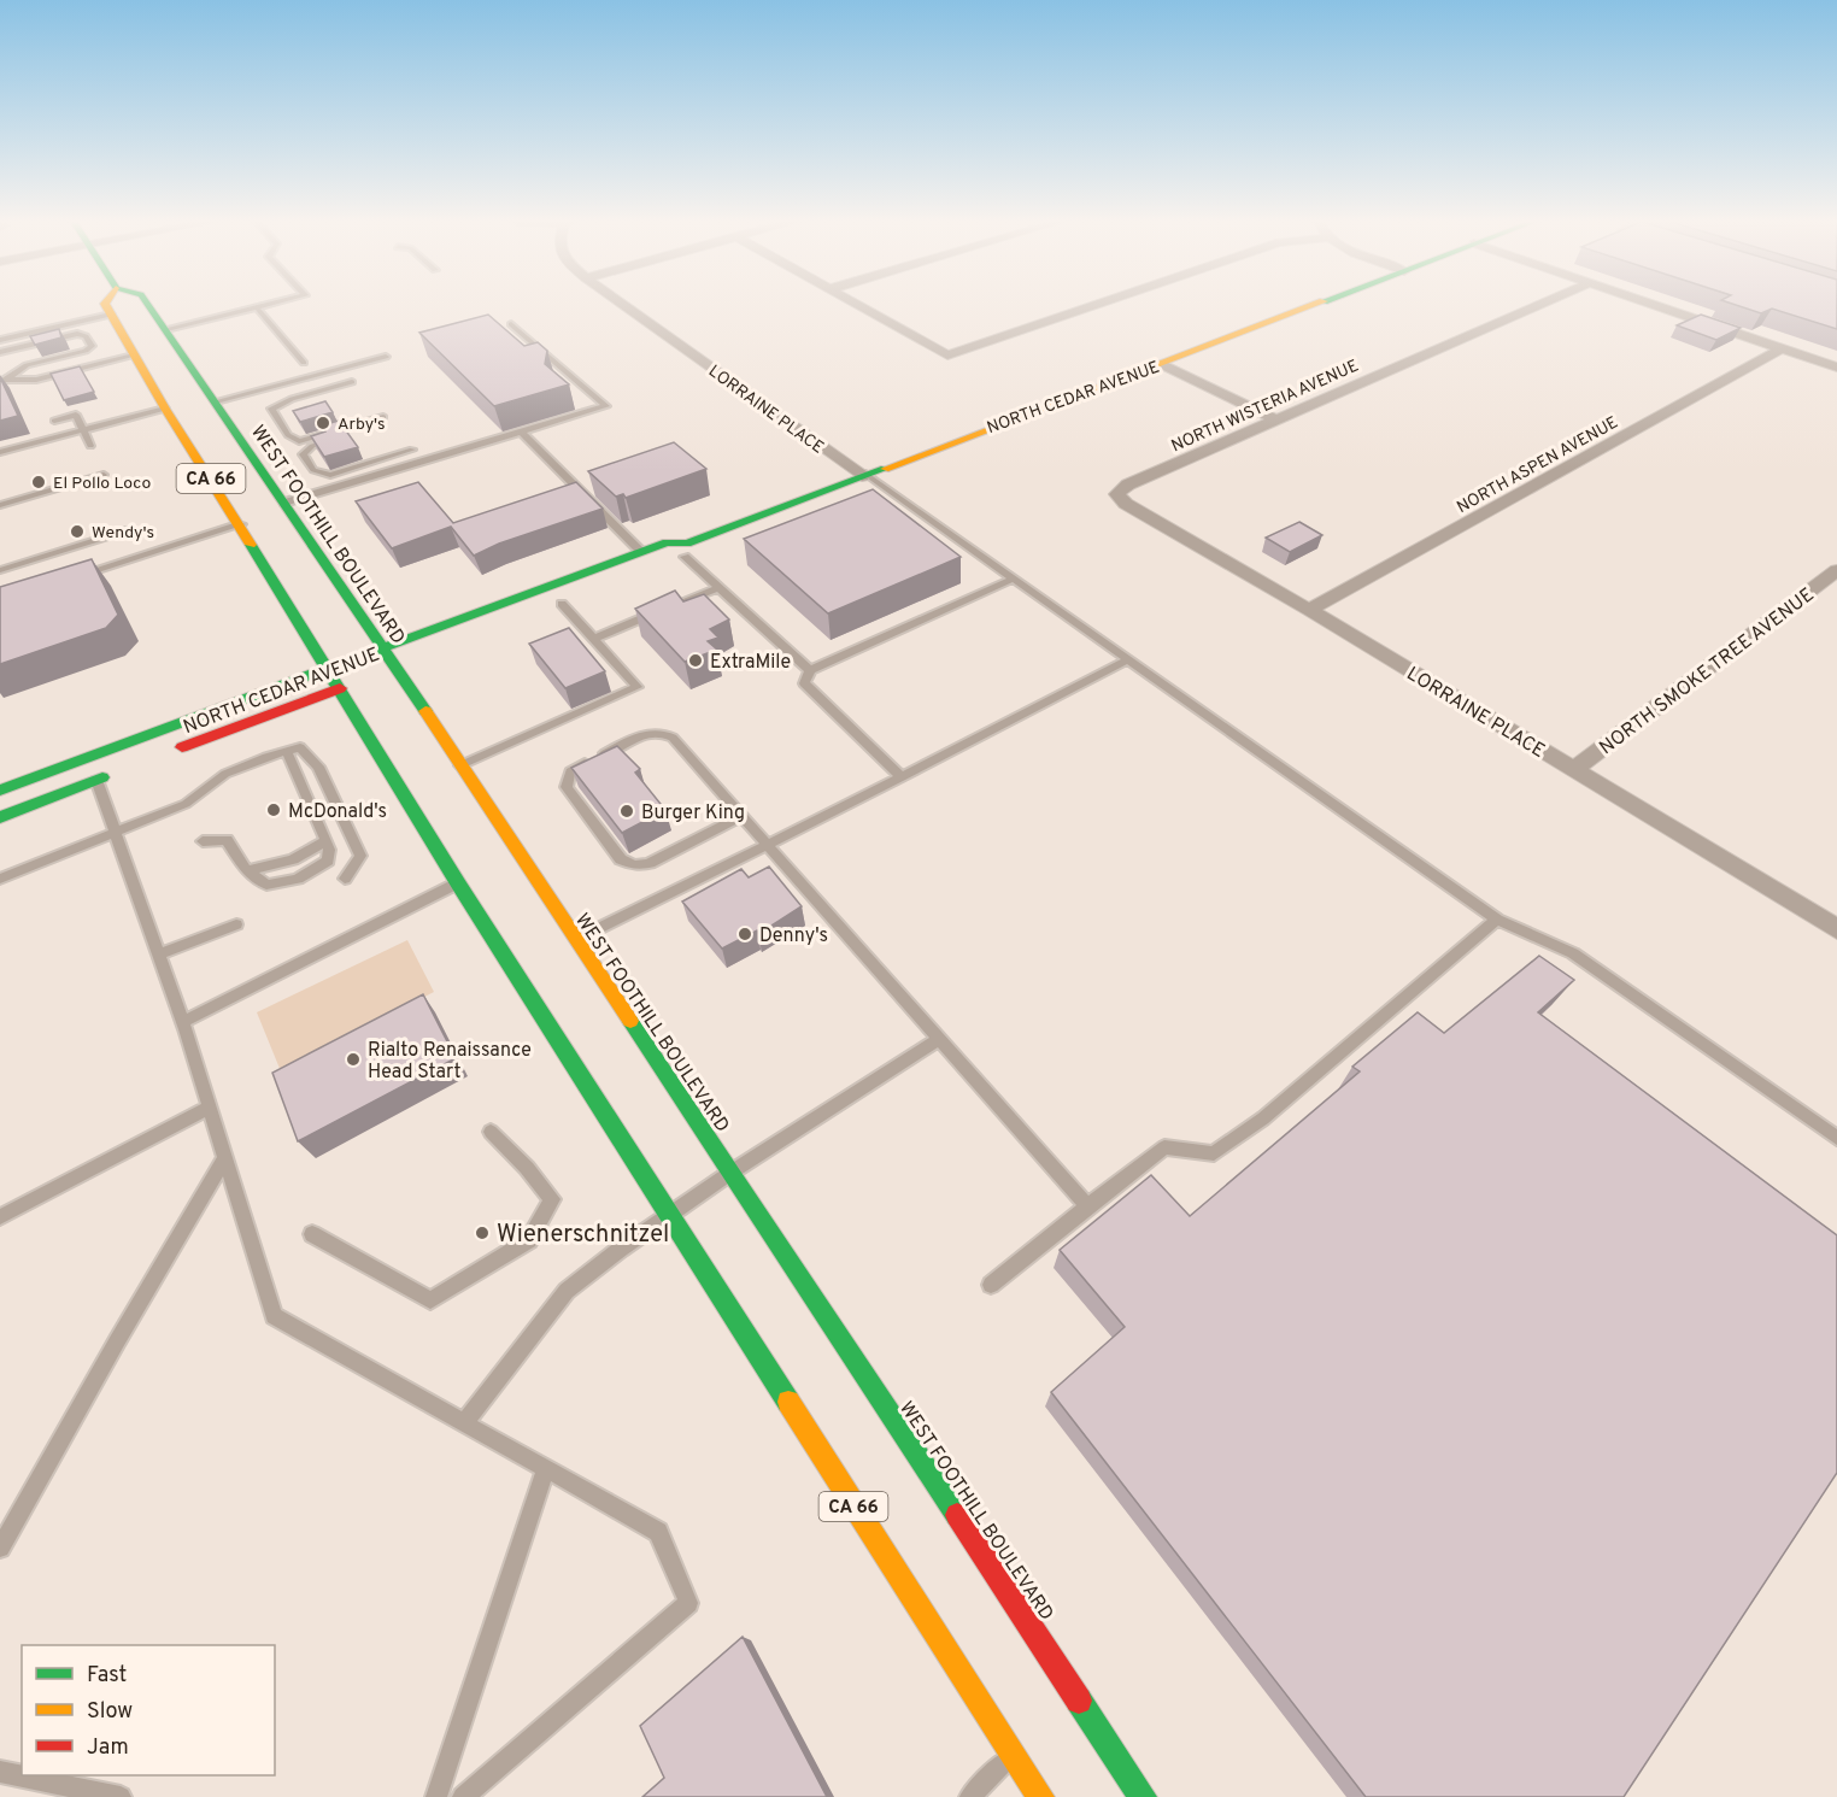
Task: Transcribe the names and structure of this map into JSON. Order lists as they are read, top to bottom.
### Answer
{
  "streets": {
    "main road": ["NORTH CEDAR AVENUE", "CA 66", "WEST FOOTHILL BOULEVARD"],
    "street": [
      "NORTH WISTERIA AVENUE",
      "LORRAINE PLACE",
      "NORTH ASPEN AVENUE",
      "NORTH SMOKE TREE AVENUE"
    ]
  },
  "crossings": [
    ["NORTH CEDAR AVENUE", "LORRAINE PLACE"],
    ["NORTH CEDAR AVENUE", "CA 66"],
    ["NORTH CEDAR AVENUE", "WEST FOOTHILL BOULEVARD"],
    ["NORTH WISTERIA AVENUE", "LORRAINE PLACE"],
    ["LORRAINE PLACE", "NORTH ASPEN AVENUE"],
    ["LORRAINE PLACE", "NORTH SMOKE TREE AVENUE"]
  ],
  "places": [
    "Arby's",
    "El Pollo Loco",
    "Wendy's",
    "ExtraMile",
    "McDonald's",
    "Burger King",
    "Denny's",
    "Rialto Renaissance Head Start",
    "Wienerschnitzel"
  ],
  "legend": ["Fast", "Slow", "Jam"]
}
